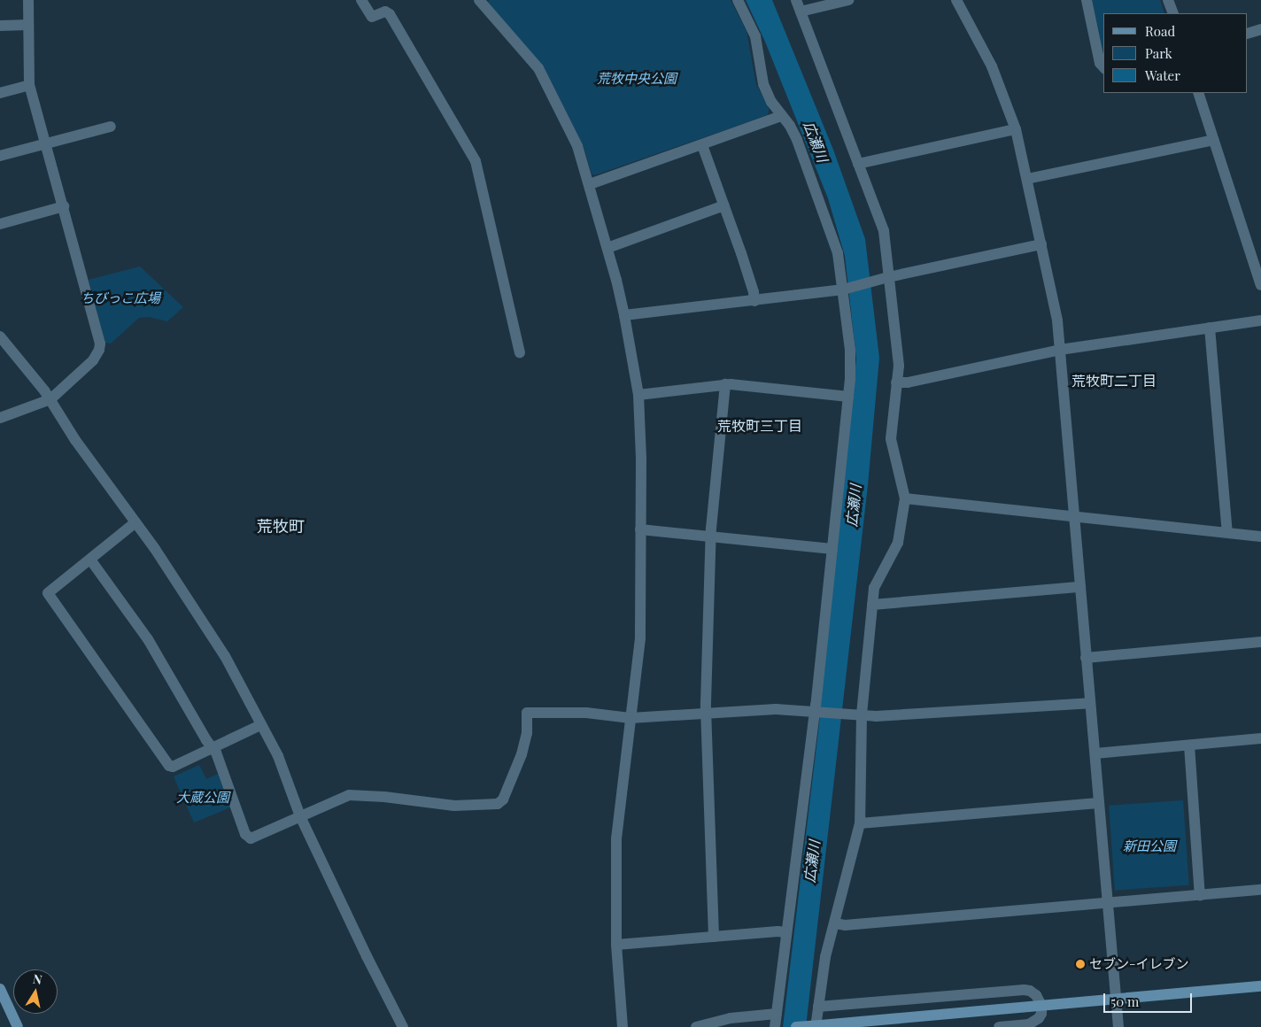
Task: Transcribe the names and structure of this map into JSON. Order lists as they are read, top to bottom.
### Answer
{
  "districts": ["荒牧町二丁目", "荒牧町三丁目", "荒牧町"],
  "water": ["広瀬川"],
  "parks": [
    "荒牧中央公園",
    "ちびっこ広場",
    "大蔵公園",
    "新田公園"
  ],
  "places": ["セブン-イレブン"],
  "legend": ["Road", "Park", "Water"],
  "scale_bar": "50 m",
  "north": "top"
}
